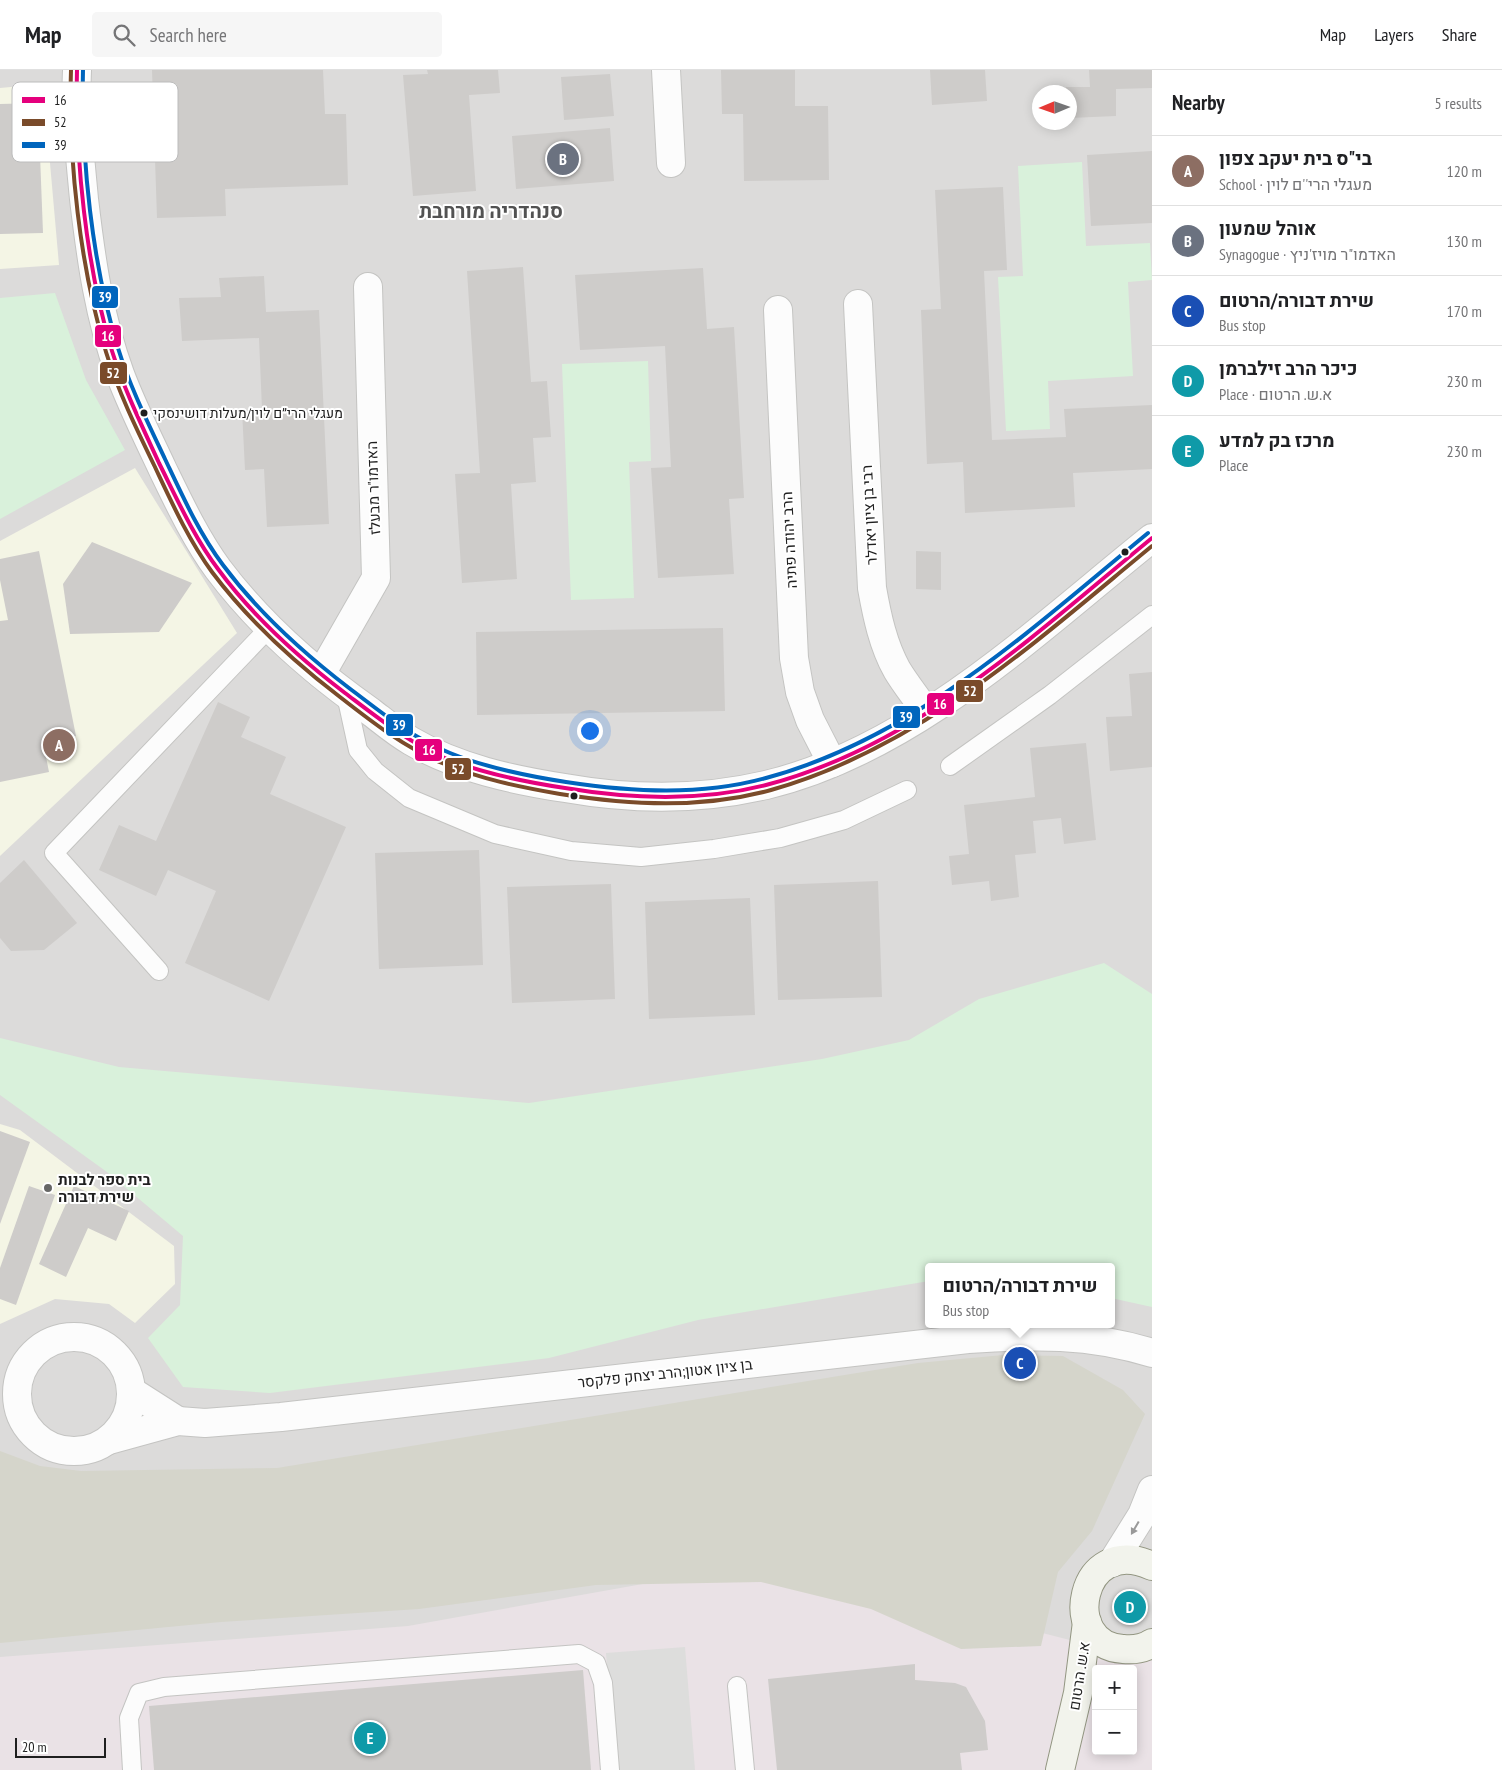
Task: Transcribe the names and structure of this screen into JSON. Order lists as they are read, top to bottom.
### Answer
{
  "streets": {
    "street": [
      "האדמו\"ר מבעלז",
      "רבי בן ציון יאדלר",
      "הרב יהודה פתיה",
      "בן ציון אטון;הרב יצחק פלקסר",
      "א.ש. הרטום"
    ]
  },
  "districts": ["סנהדריה מורחבת"],
  "places": ["מעגלי הרי״ם לוין/מעלות דושינסקי", "בית ספר לבנות שירת דבורה"],
  "lines": ["transit line 16", "transit line 52", "transit line 39"],
  "legend": ["16", "52", "39"],
  "scale_bar": "20 m",
  "north": "left",
  "page": {
    "header": "Map",
    "search": "Search here",
    "nav": ["Map", "Layers", "Share"],
    "heading": ["Nearby", "5 results"],
    "list": [
      {
        "mark": "A",
        "name": "בי\"ס בית יעקב צפון",
        "note": "School · מעגלי הרי''ם לוין",
        "value": "120 m"
      },
      {
        "mark": "B",
        "name": "אוהל שמעון",
        "note": "Synagogue · האדמו\"ר מויז'ניץ",
        "value": "130 m"
      },
      {
        "mark": "C",
        "name": "שירת דבורה/הרטום",
        "note": "Bus stop",
        "value": "170 m"
      },
      {
        "mark": "D",
        "name": "כיכר הרב זילברמן",
        "note": "Place · א.ש. הרטום",
        "value": "230 m"
      },
      {
        "mark": "E",
        "name": "מרכז בק למדע",
        "note": "Place",
        "value": "230 m"
      }
    ],
    "pins": [
      "B",
      "A",
      "C",
      "D",
      "E"
    ],
    "popup": ["שירת דבורה/הרטום", "Bus stop"],
    "map_buttons": ["+", "−"],
    "scale": "20 m"
  }
}
